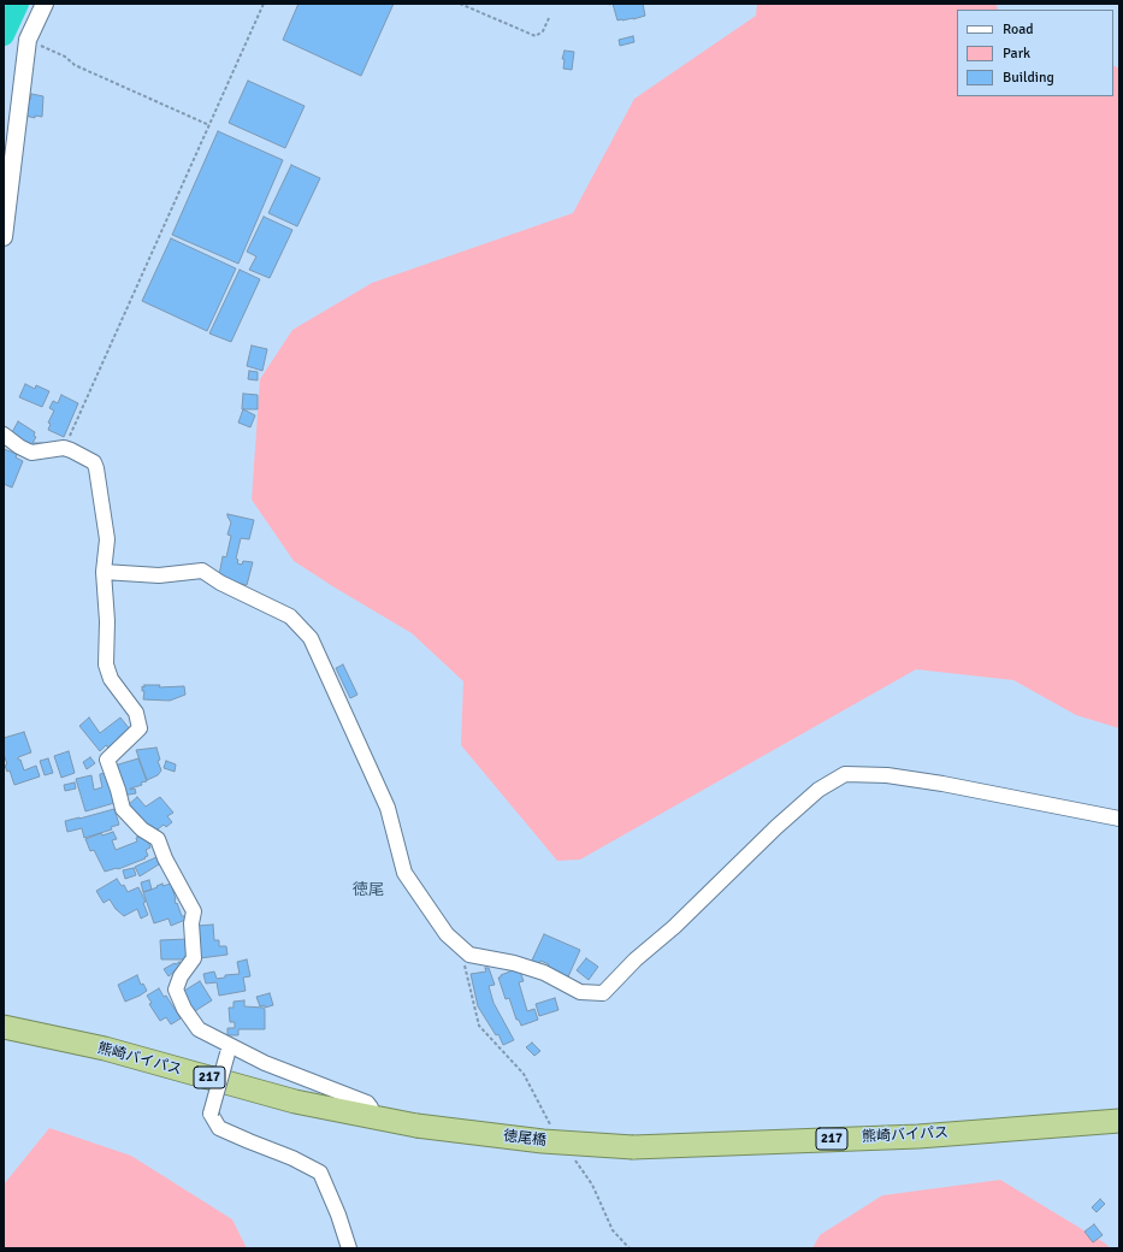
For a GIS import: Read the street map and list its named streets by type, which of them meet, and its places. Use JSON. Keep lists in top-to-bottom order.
{
  "streets": {
    "highway": ["熊崎バイパス", "217", "徳尾橋"]
  },
  "crossings": [
    ["熊崎バイパス", "徳尾橋"]
  ],
  "districts": ["徳尾"],
  "legend": ["Road", "Park", "Building"]
}
